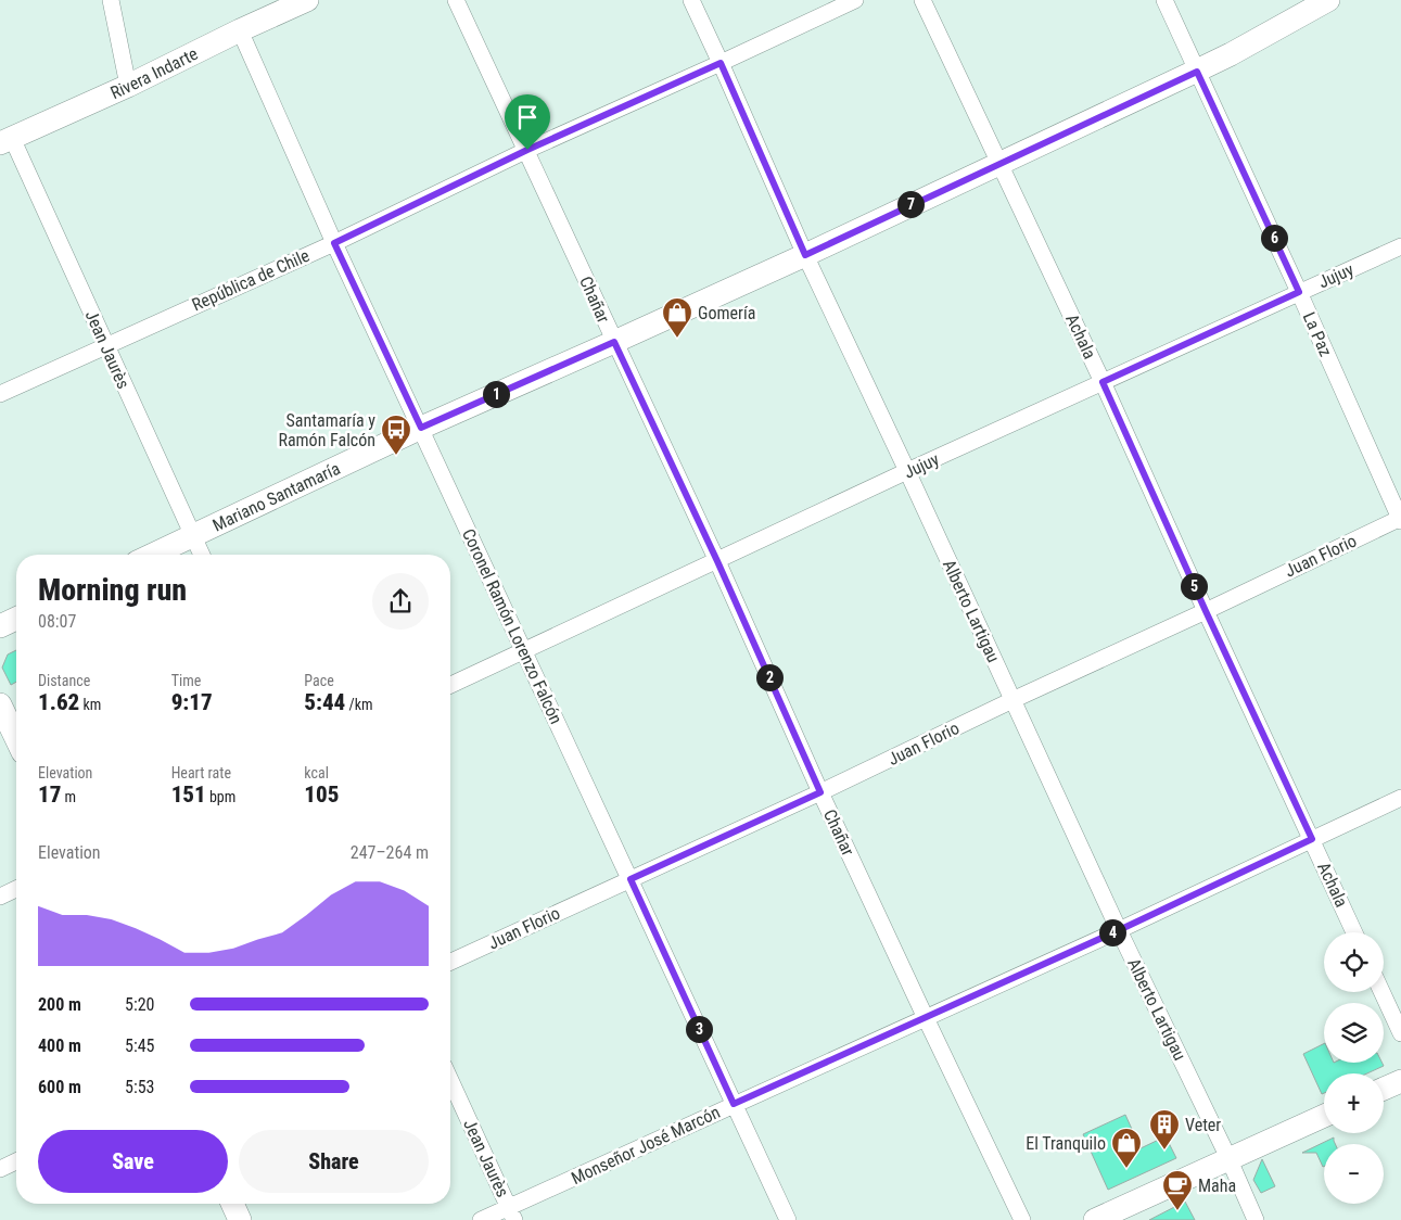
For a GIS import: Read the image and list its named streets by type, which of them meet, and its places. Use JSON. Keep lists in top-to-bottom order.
{
  "streets": {
    "street": [
      "Rivera Indarte",
      "Jujuy",
      "República de Chile",
      "Chañar",
      "La Paz",
      "Achala",
      "Jean Jaurès",
      "Mariano Santamaría",
      "Juan Florio",
      "Alberto Lartigau",
      "Coronel Ramón Lorenzo Falcón",
      "Monseñor José Marcón"
    ]
  },
  "crossings": [
    ["Rivera Indarte", "Jean Jaurès"],
    ["Rivera Indarte", "Coronel Ramón Lorenzo Falcón"],
    ["Jujuy", "Chañar"],
    ["Jujuy", "La Paz"],
    ["Jujuy", "Achala"],
    ["Jujuy", "Alberto Lartigau"],
    ["Jujuy", "Coronel Ramón Lorenzo Falcón"],
    ["República de Chile", "Chañar"],
    ["República de Chile", "Jean Jaurès"],
    ["República de Chile", "Alberto Lartigau"],
    ["República de Chile", "Coronel Ramón Lorenzo Falcón"],
    ["Chañar", "Mariano Santamaría"],
    ["Chañar", "Juan Florio"],
    ["Chañar", "Monseñor José Marcón"],
    ["La Paz", "Mariano Santamaría"],
    ["La Paz", "Juan Florio"],
    ["Achala", "Mariano Santamaría"],
    ["Achala", "Juan Florio"],
    ["Achala", "Monseñor José Marcón"],
    ["Jean Jaurès", "Mariano Santamaría"],
    ["Jean Jaurès", "Monseñor José Marcón"],
    ["Mariano Santamaría", "Alberto Lartigau"],
    ["Mariano Santamaría", "Coronel Ramón Lorenzo Falcón"],
    ["Juan Florio", "Alberto Lartigau"],
    ["Juan Florio", "Coronel Ramón Lorenzo Falcón"],
    ["Alberto Lartigau", "Monseñor José Marcón"],
    ["Coronel Ramón Lorenzo Falcón", "Monseñor José Marcón"]
  ],
  "places": {
    "shop": ["Gomería", "El Tranquilo"],
    "bus stop": ["Santamaría y Ramón Falcón"],
    "building": ["Veter"],
    "cafe": ["Maha"]
  },
  "page": {
    "pins": [
      "7",
      "6",
      "1",
      "5",
      "2",
      "4",
      "3"
    ],
    "heading": ["Morning run", "08:07"],
    "stats": [
      ["Distance", "1.62 km"],
      ["Time", "9:17"],
      ["Pace", "5:44 /km"],
      ["Elevation", "17 m"],
      ["Heart rate", "151 bpm"],
      ["kcal", "105"]
    ],
    "chart": ["Elevation", "247–264 m"],
    "map_buttons": ["+", "−"],
    "list": [
      {
        "name": "200 m",
        "note": "5:20"
      },
      {
        "name": "400 m",
        "note": "5:45"
      },
      {
        "name": "600 m",
        "note": "5:53"
      }
    ],
    "buttons": ["Save", "Share"]
  }
}
